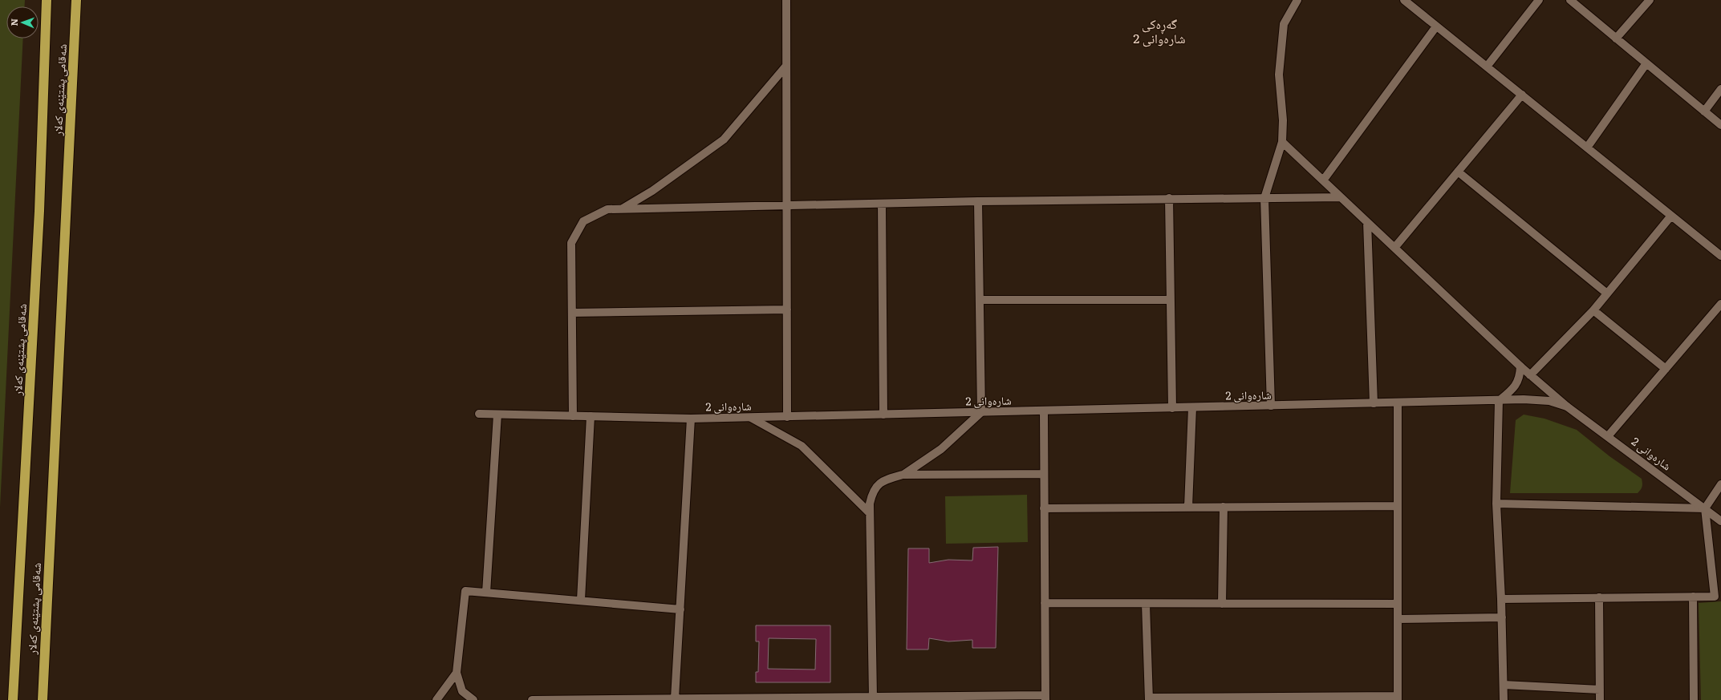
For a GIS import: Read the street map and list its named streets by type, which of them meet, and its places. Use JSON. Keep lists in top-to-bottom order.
{
  "streets": {
    "highway": ["شەقامی پشتێنەی کەلار"],
    "street": ["شارەوانی 2"]
  },
  "districts": ["گەڕەکی شارەوانی 2"],
  "north": "left"
}
